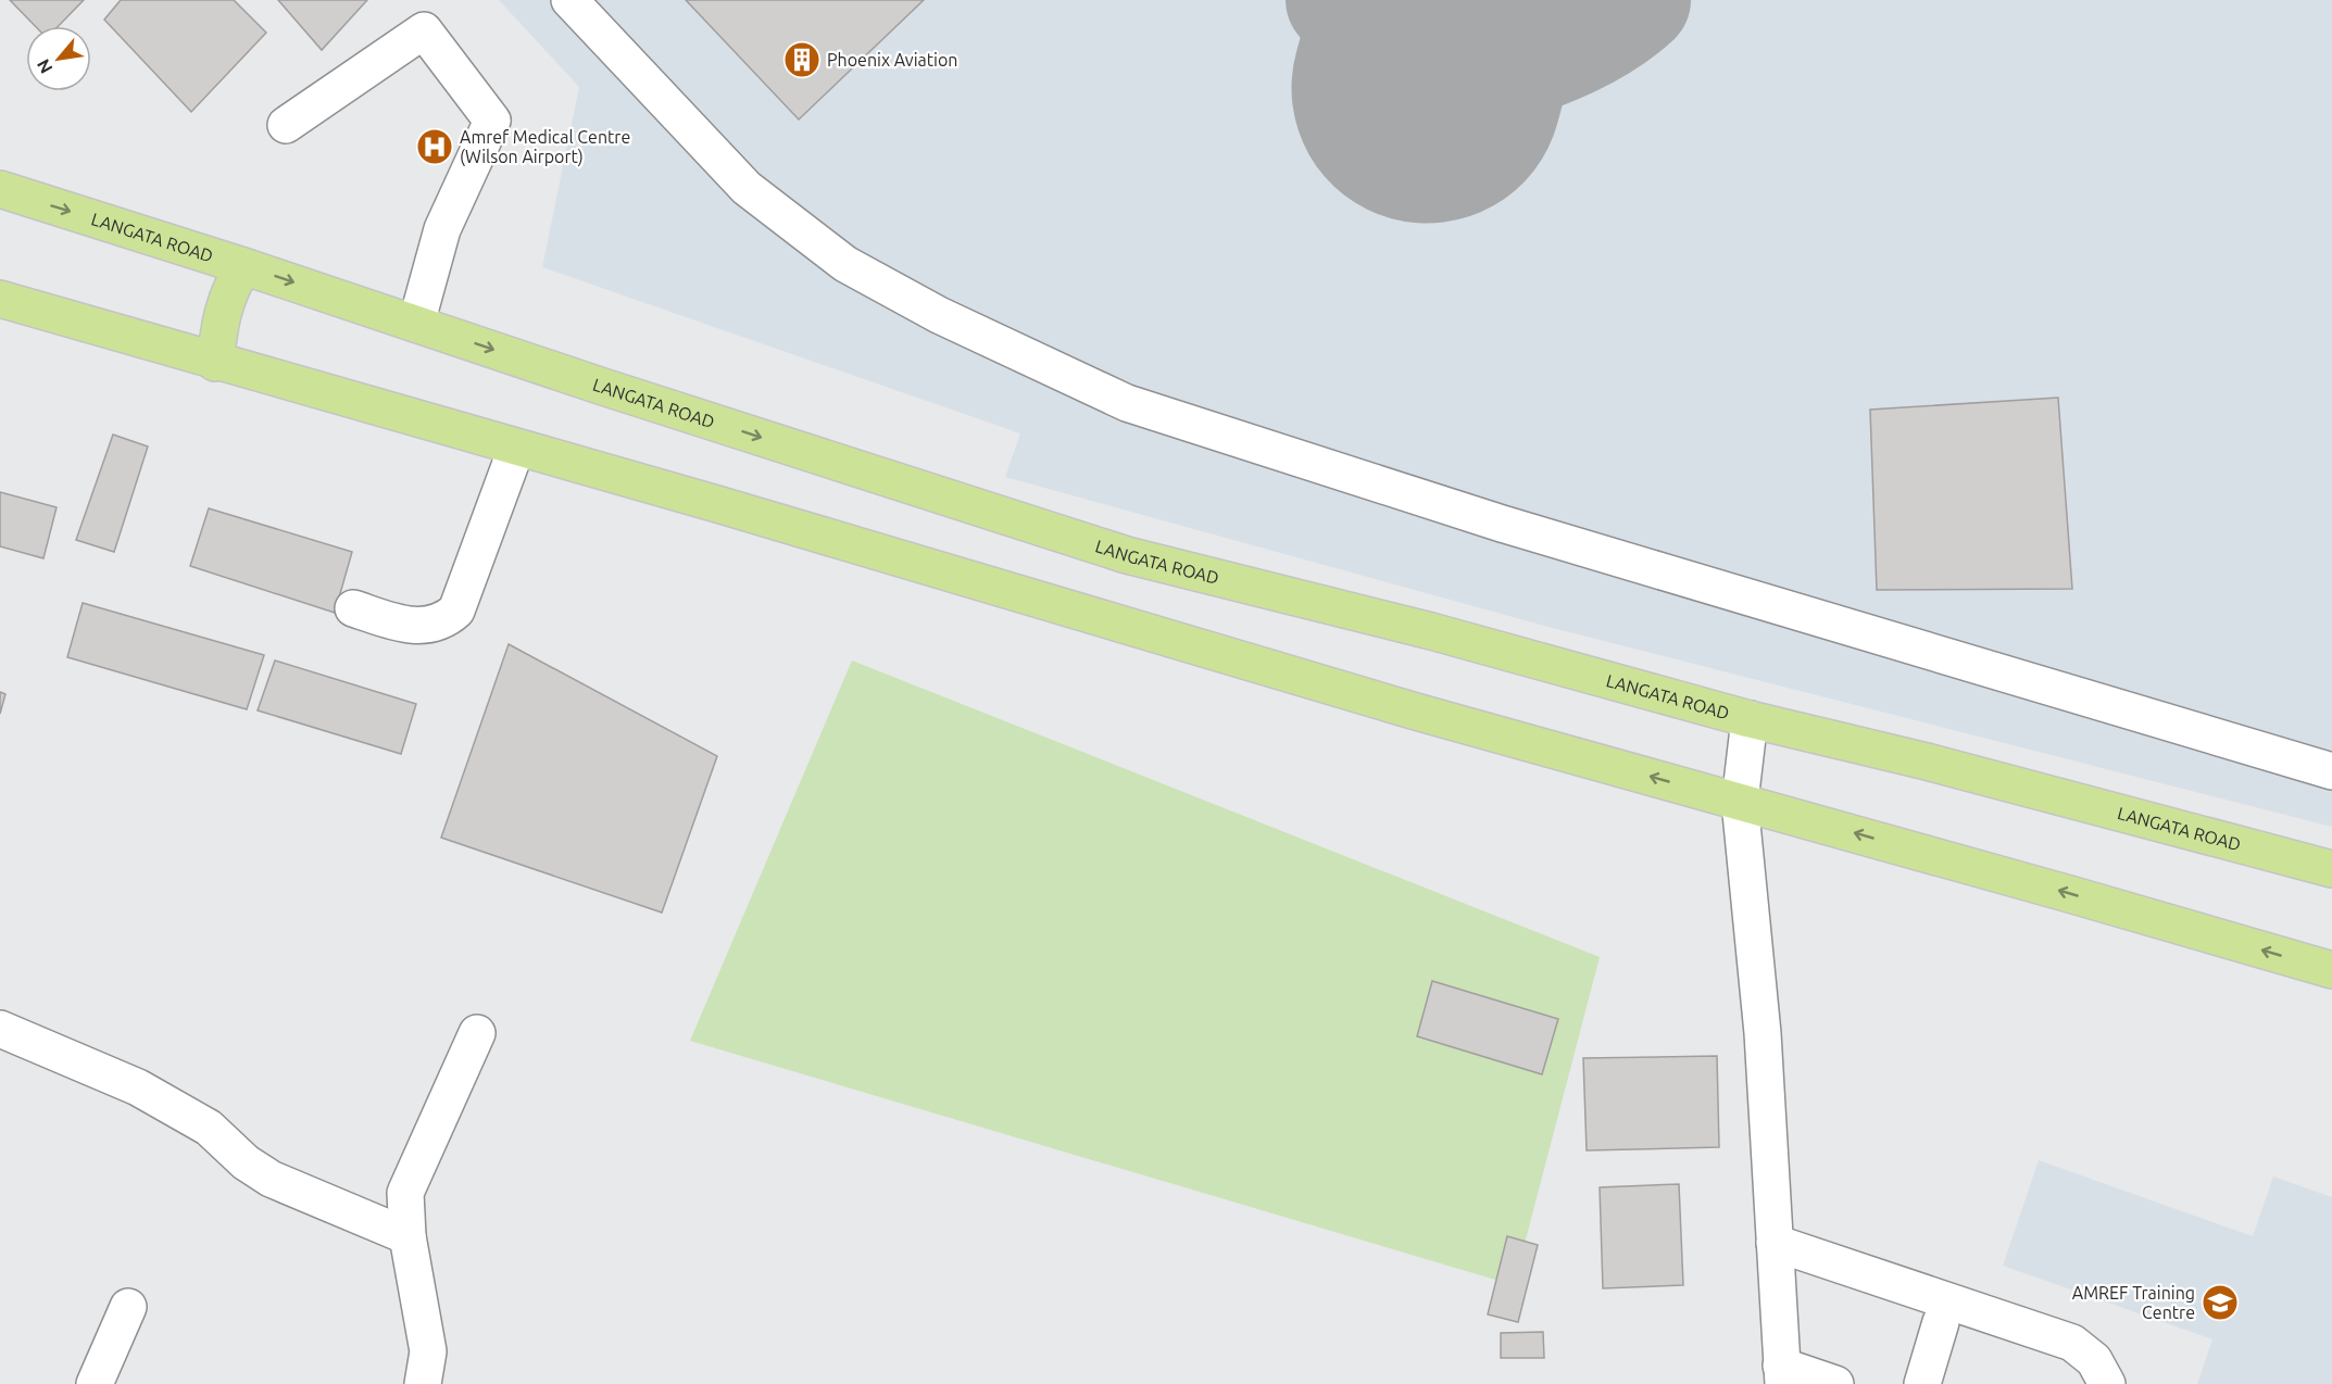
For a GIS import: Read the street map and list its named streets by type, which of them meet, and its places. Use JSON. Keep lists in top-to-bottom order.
{
  "streets": {
    "main road": ["LANGATA ROAD"]
  },
  "places": {
    "building": ["Phoenix Aviation"],
    "hospital": ["Amref Medical Centre (Wilson Airport)"],
    "school or university": ["AMREF Training Centre"]
  },
  "north": "bottom left"
}
